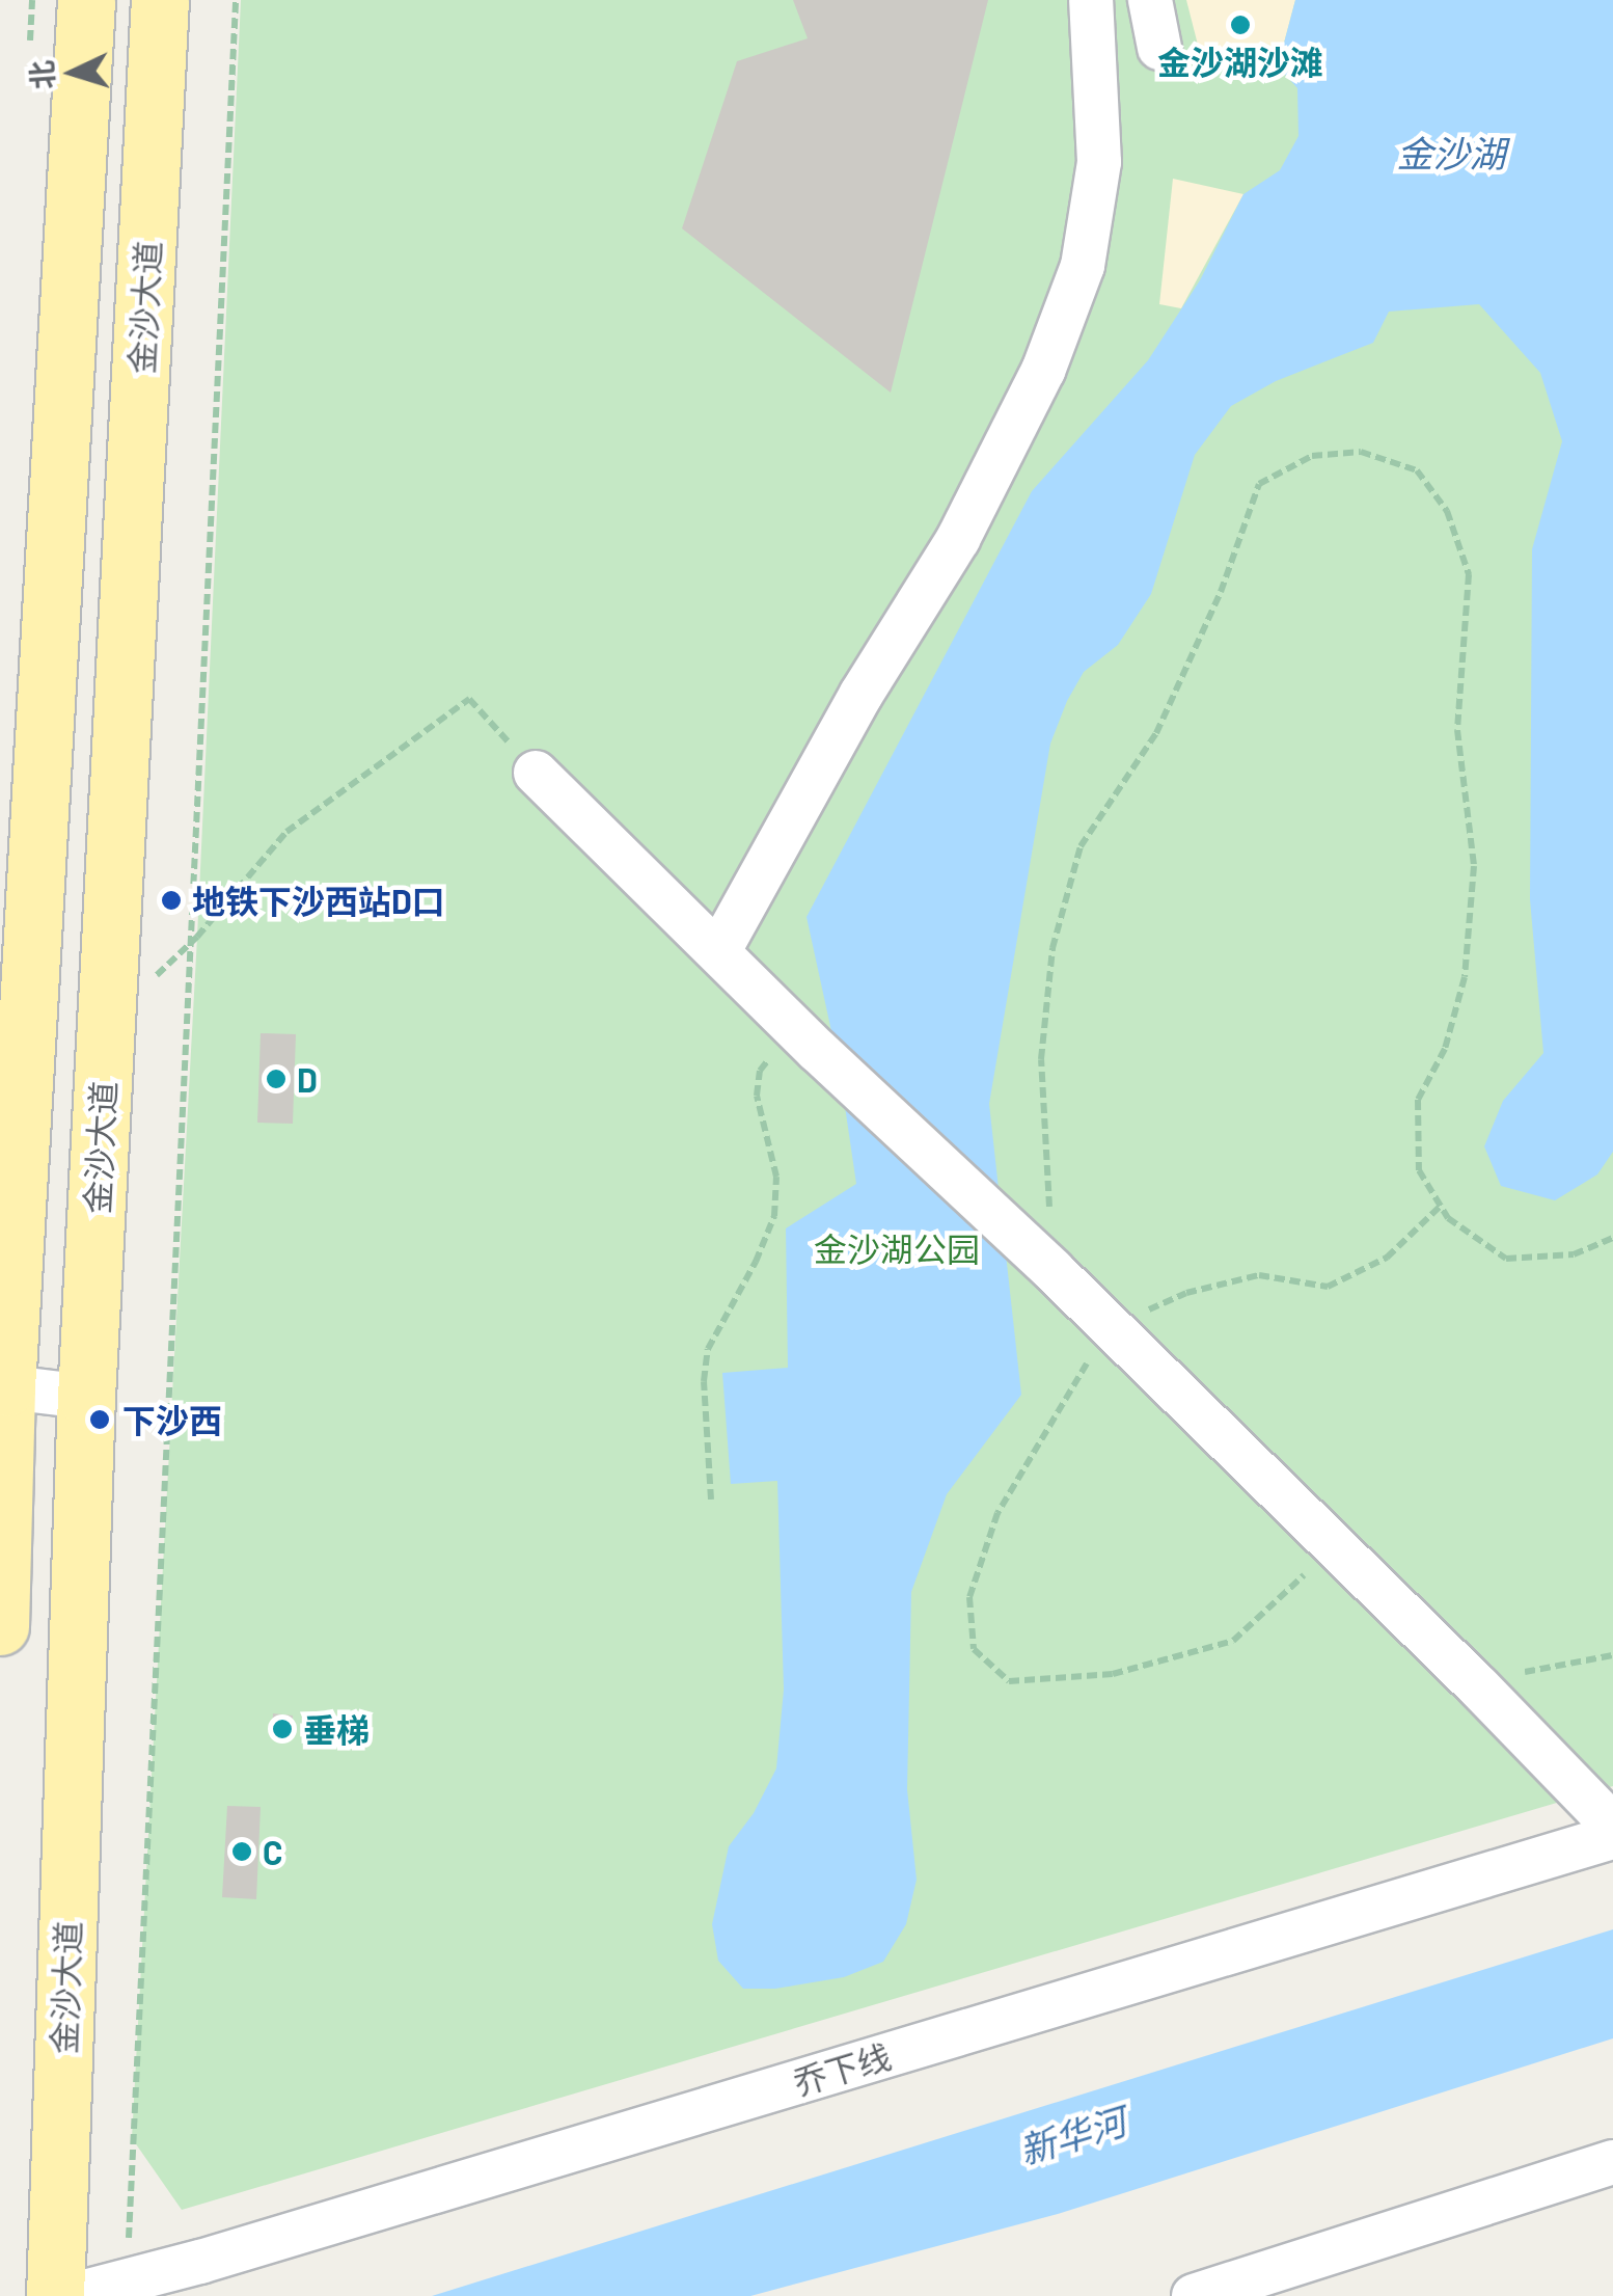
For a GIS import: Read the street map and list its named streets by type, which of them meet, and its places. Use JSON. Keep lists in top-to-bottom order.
{
  "streets": {
    "main road": ["金沙大道"],
    "street": ["乔下线"]
  },
  "water": ["金沙湖", "新华河"],
  "parks": ["金沙湖公园"],
  "places": [
    "金沙湖沙滩",
    "地铁下沙西站D口",
    "D",
    "下沙西",
    "垂梯",
    "C"
  ],
  "north": "left"
}
